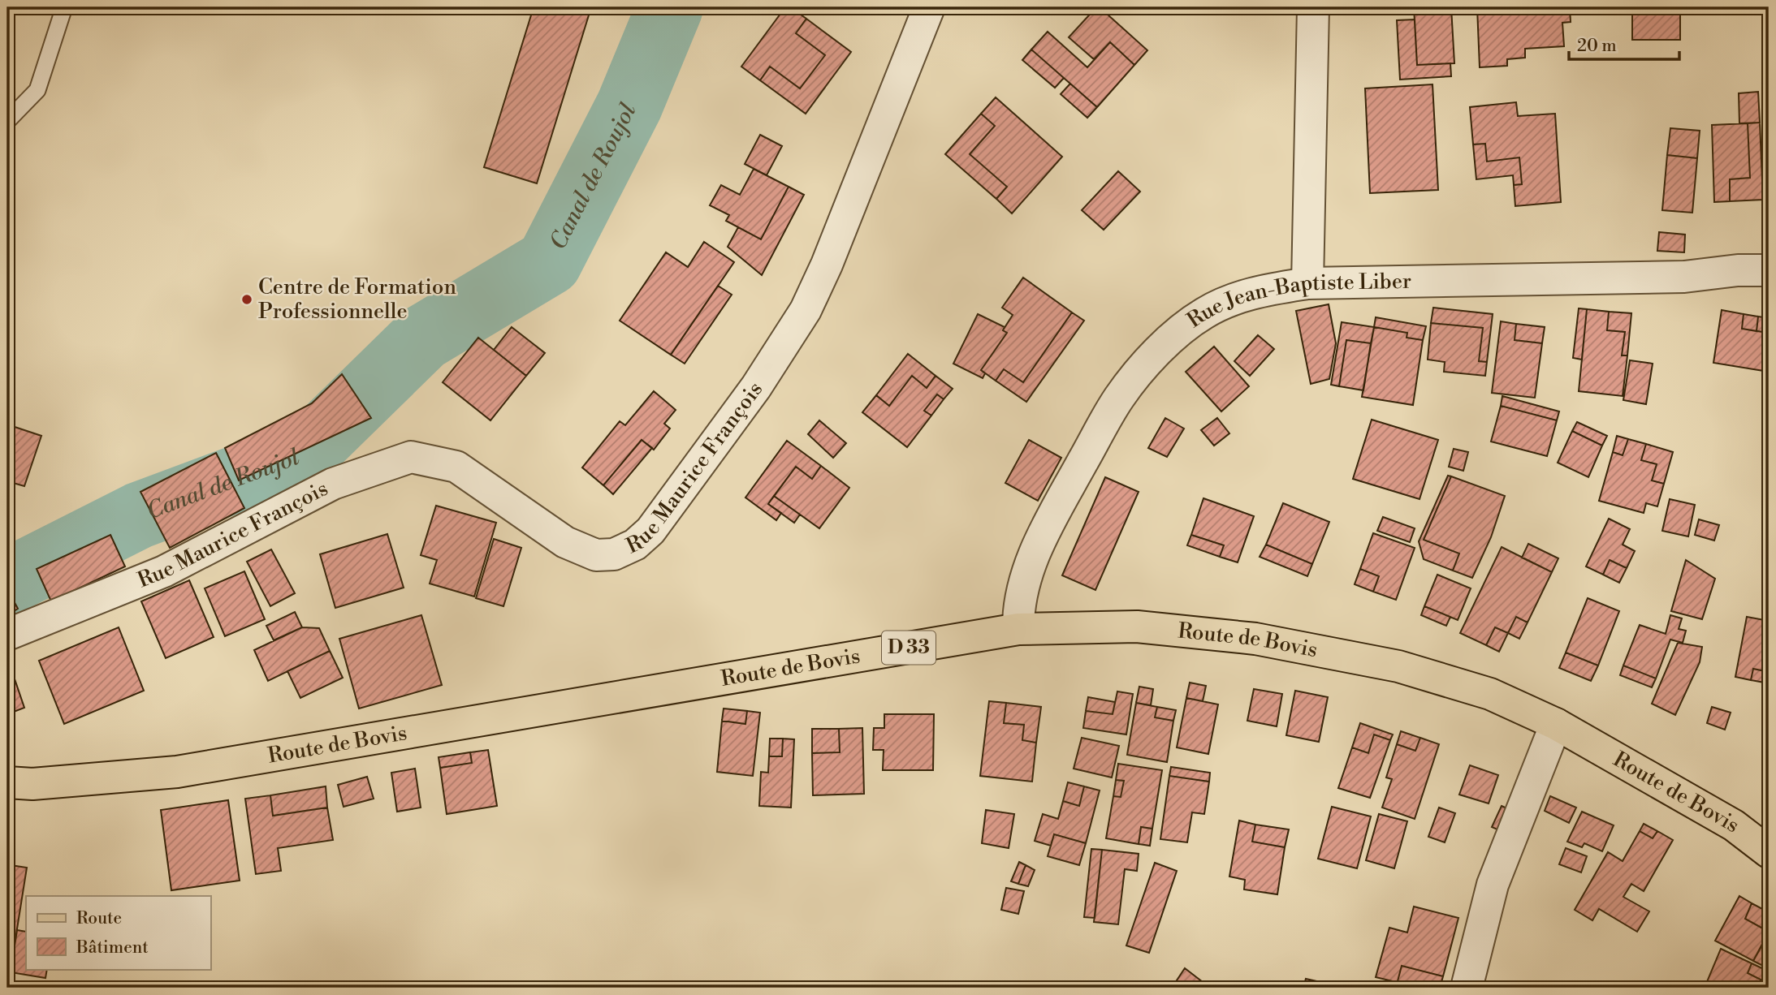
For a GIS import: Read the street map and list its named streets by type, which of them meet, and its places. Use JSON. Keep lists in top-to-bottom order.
{
  "streets": {
    "main road": ["Route de Bovis", "D 33"],
    "street": ["Rue Jean-Baptiste Liber", "Rue Maurice François"]
  },
  "crossings": [
    ["Rue Jean-Baptiste Liber", "Route de Bovis"]
  ],
  "water": ["Canal de Roujol"],
  "places": ["Centre de Formation Professionnelle"],
  "legend": ["Route", "Bâtiment"],
  "scale_bar": "20 m"
}
